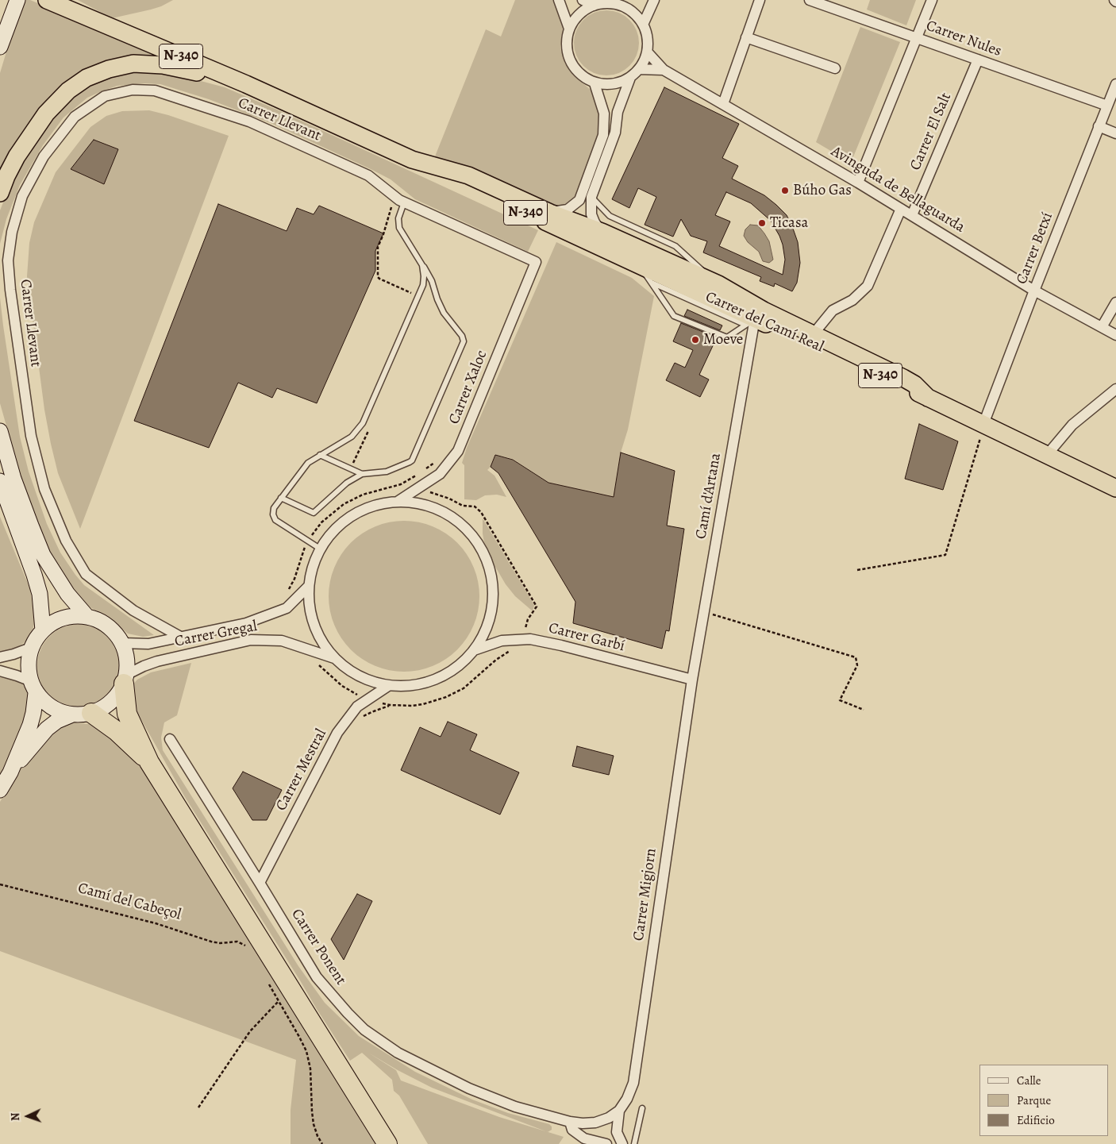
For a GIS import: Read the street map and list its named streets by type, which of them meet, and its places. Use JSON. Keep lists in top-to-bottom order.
{
  "streets": {
    "highway": ["N-340", "Carrer del Camí Real"],
    "street": [
      "Carrer Nules",
      "Carrer Llevant",
      "Carrer El Salt",
      "Avinguda de Bellaguarda",
      "Carrer Betxí",
      "Carrer Xaloc",
      "Camí d'Artana",
      "Carrer Gregal",
      "Carrer Garbí",
      "Carrer Mestral",
      "Carrer Migjorn",
      "Carrer Ponent"
    ],
    "path": ["Camí del Cabeçol"]
  },
  "crossings": [
    ["Carrer Nules", "Carrer El Salt"],
    ["Carrer Nules", "Carrer Betxí"],
    ["N-340", "Carrer del Camí Real"],
    ["Carrer Llevant", "Carrer Xaloc"],
    ["Carrer Llevant", "Carrer Gregal"],
    ["Carrer El Salt", "Avinguda de Bellaguarda"],
    ["Avinguda de Bellaguarda", "Carrer Betxí"],
    ["Carrer Betxí", "Carrer del Camí Real"],
    ["Carrer del Camí Real", "Camí d'Artana"],
    ["Camí d'Artana", "Carrer Garbí"],
    ["Camí d'Artana", "Carrer Migjorn"],
    ["Carrer Garbí", "Carrer Migjorn"],
    ["Carrer Mestral", "Carrer Ponent"],
    ["Carrer Migjorn", "Carrer Ponent"]
  ],
  "places": ["Búho Gas", "Ticasa", "Moeve"],
  "legend": ["Calle", "Parque", "Edificio"],
  "north": "left"
}
